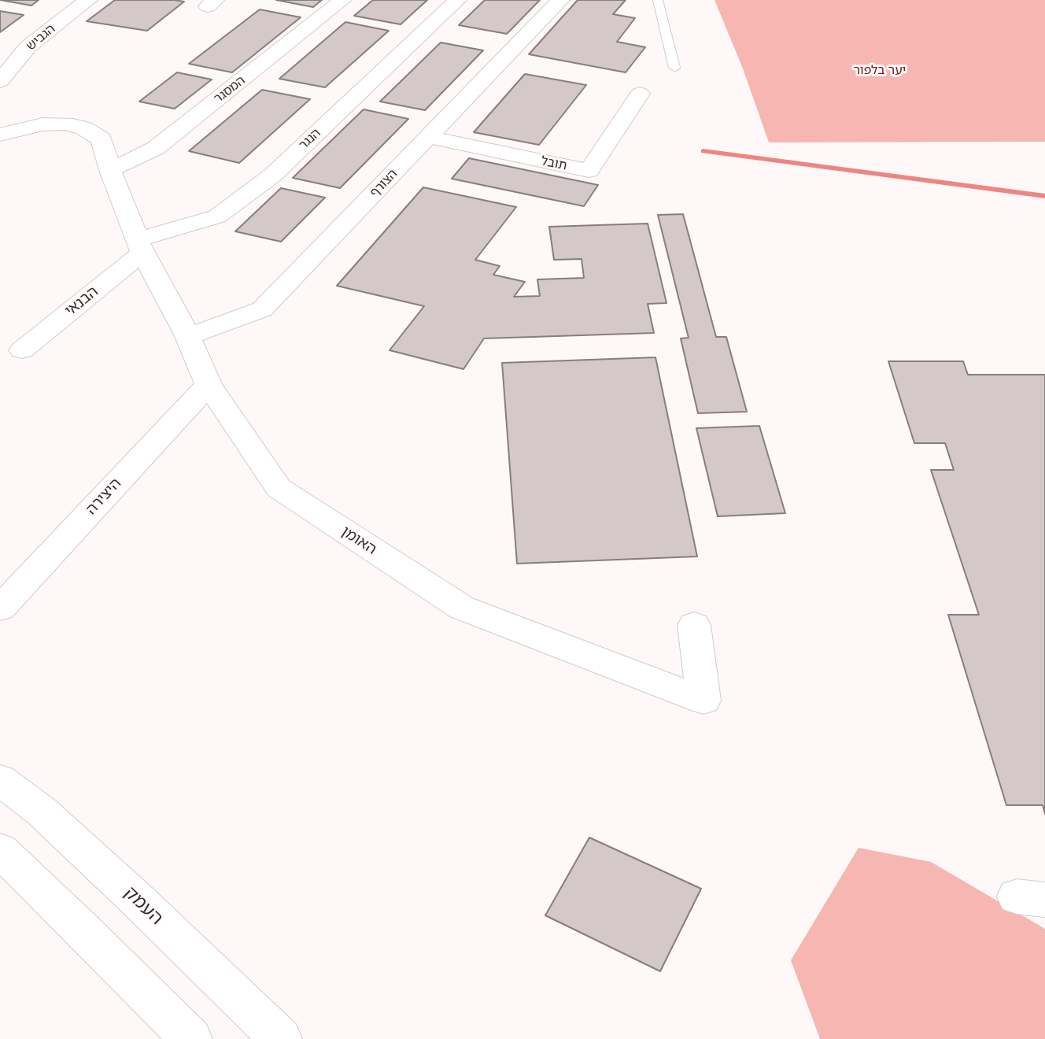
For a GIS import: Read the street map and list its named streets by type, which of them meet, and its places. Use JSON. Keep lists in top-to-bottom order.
{
  "streets": {
    "street": [
      "הגביש",
      "המסגר",
      "הנגר",
      "תובל",
      "הצורף",
      "הבנאי",
      "היצירה",
      "האומן",
      "העמק"
    ]
  },
  "crossings": [
    ["המסגר", "האומן"],
    ["הנגר", "הבנאי"],
    ["הנגר", "האומן"],
    ["תובל", "הצורף"],
    ["הצורף", "האומן"],
    ["הבנאי", "האומן"],
    ["היצירה", "האומן"]
  ],
  "parks": ["יער בלפור"]
}
